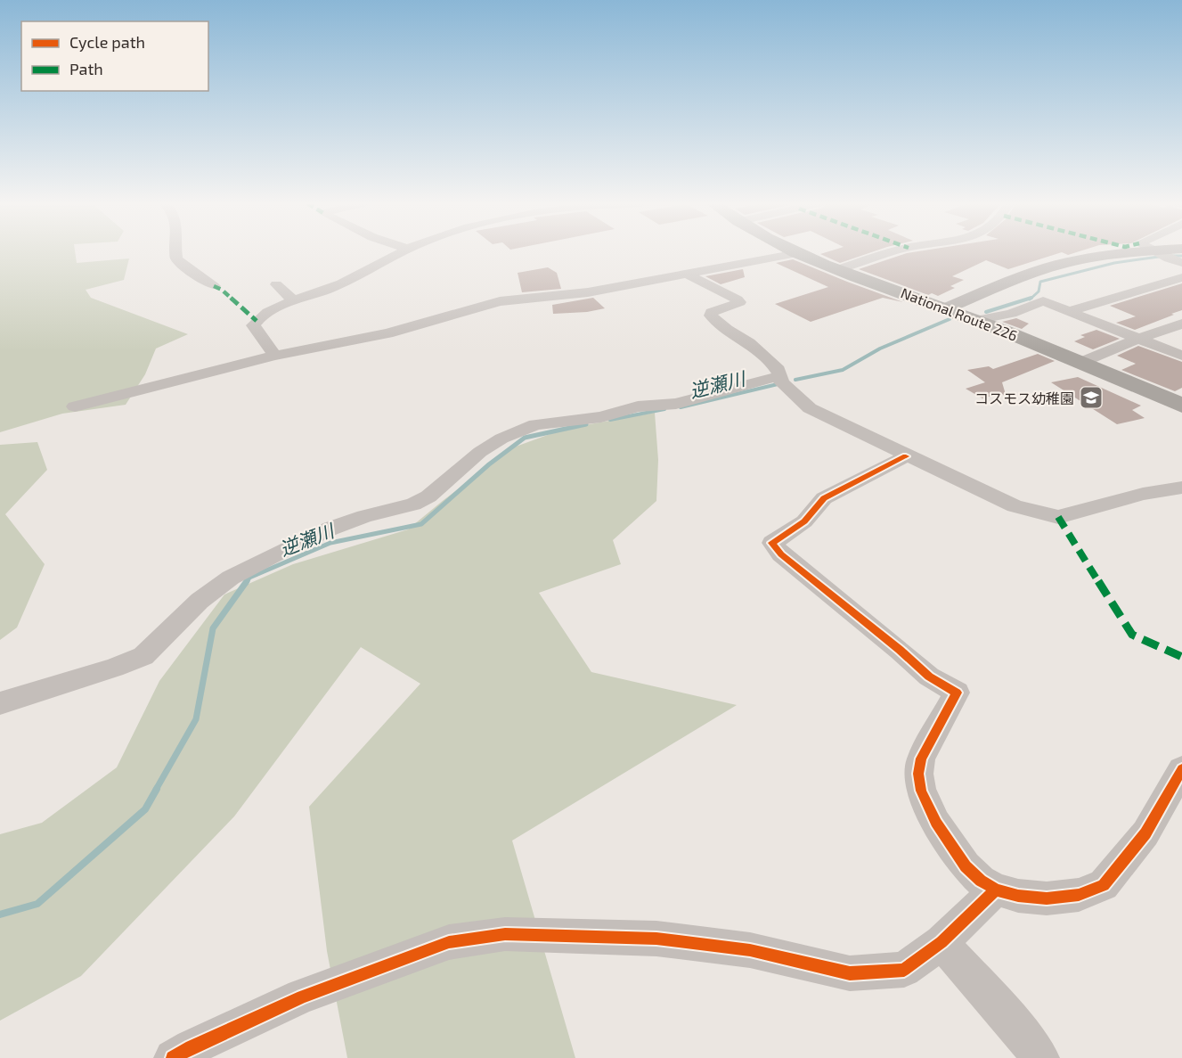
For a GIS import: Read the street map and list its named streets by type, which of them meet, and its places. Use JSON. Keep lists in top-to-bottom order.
{
  "streets": {
    "highway": ["National Route 226"]
  },
  "water": ["逆瀬川"],
  "places": {
    "school or university": ["コスモス幼稚園"]
  },
  "legend": ["Cycle path", "Path"]
}
